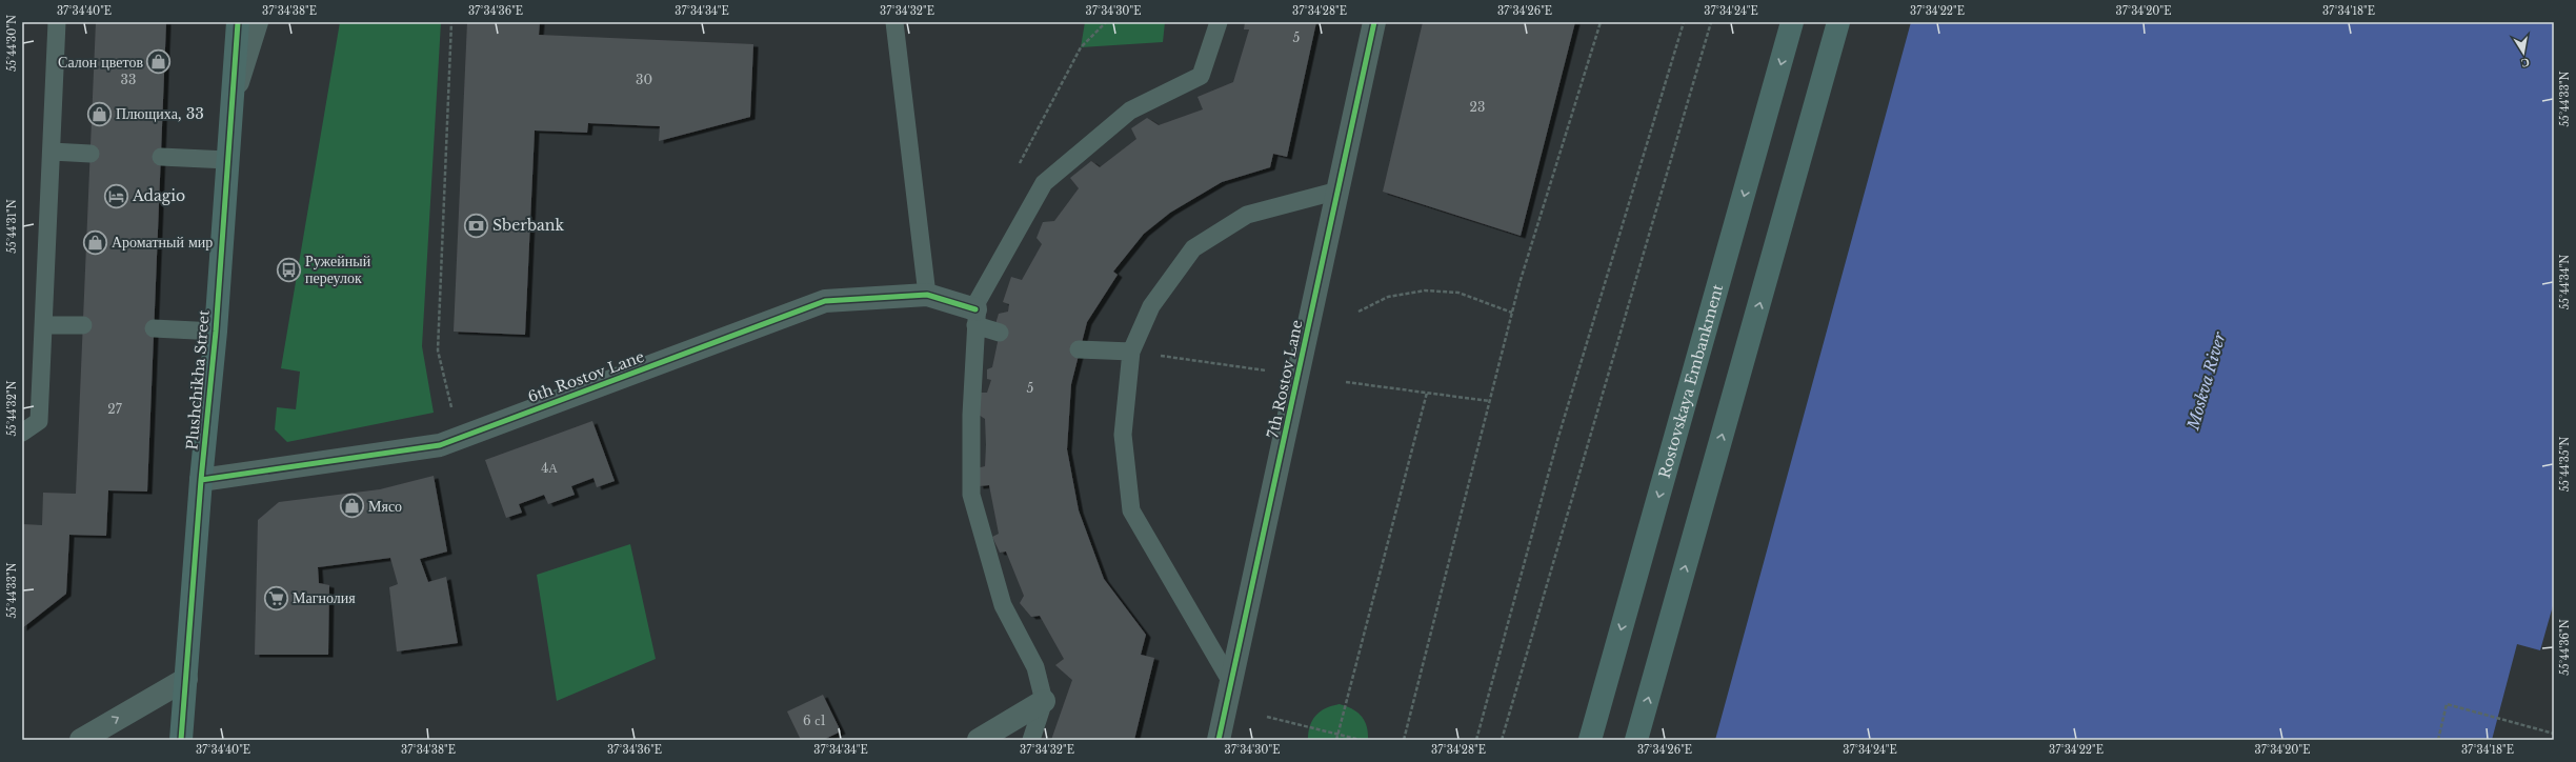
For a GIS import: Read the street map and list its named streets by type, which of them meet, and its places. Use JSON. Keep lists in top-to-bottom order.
{
  "streets": {
    "main road": ["Plushchikha Street", "Rostovskaya Embankment"],
    "street": ["6th Rostov Lane", "7th Rostov Lane"]
  },
  "crossings": [
    ["6th Rostov Lane", "Plushchikha Street"]
  ],
  "water": ["Moskva River"],
  "places": {
    "shop": [
      "Салон цветов",
      "Плющиха, 33",
      "Ароматный мир",
      "Мясо"
    ],
    "hotel": ["Adagio"],
    "bank": ["Sberbank"],
    "bus stop": ["Ружейный переулок"],
    "supermarket": ["Магнолия"]
  },
  "house_numbers": [
    "5",
    "33",
    "30",
    "23",
    "5",
    "27",
    "4А",
    "6 с1"
  ],
  "north": "bottom",
  "coordinates": [
    "37°34'40\"E",
    "37°34'38\"E",
    "37°34'36\"E",
    "37°34'34\"E",
    "37°34'32\"E",
    "37°34'30\"E",
    "37°34'28\"E",
    "37°34'26\"E",
    "37°34'24\"E",
    "37°34'22\"E",
    "37°34'20\"E",
    "37°34'18\"E",
    "55°44'30\"N",
    "55°44'33\"N",
    "55°44'31\"N",
    "55°44'34\"N",
    "55°44'32\"N",
    "55°44'35\"N",
    "55°44'36\"N"
  ]
}
